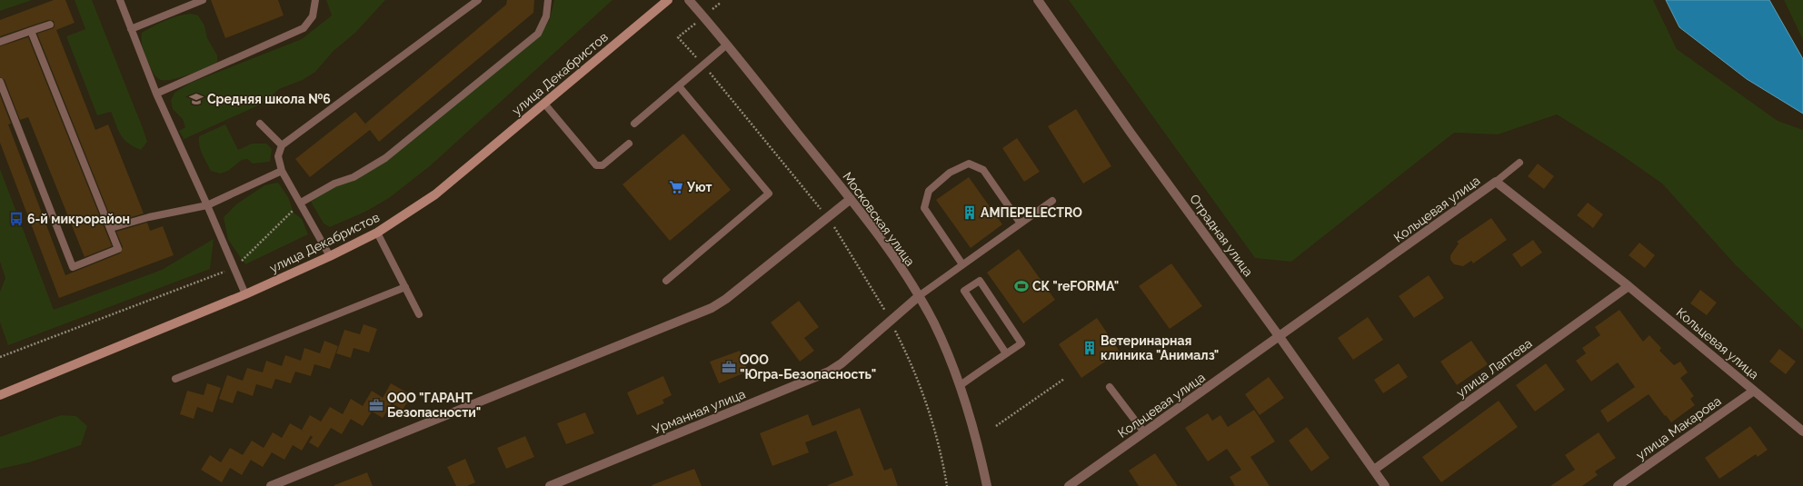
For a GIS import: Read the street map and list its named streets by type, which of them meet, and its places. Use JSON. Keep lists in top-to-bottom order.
{
  "streets": {
    "main road": ["улица Декабристов"],
    "street": [
      "Кольцевая улица",
      "Московская улица",
      "Отрадная улица",
      "улица Лаптева",
      "Урманная улица",
      "улица Макарова"
    ]
  },
  "crossings": [
    ["Кольцевая улица", "Отрадная улица"],
    ["Кольцевая улица", "улица Лаптева"],
    ["Кольцевая улица", "улица Макарова"],
    ["Московская улица", "Урманная улица"],
    ["Отрадная улица", "улица Лаптева"]
  ],
  "places": {
    "school or university": ["Средняя школа №6"],
    "supermarket": ["Уют"],
    "building": ["АМПЕРELECTRO", "Ветеринарная клиника \"Анималз\""],
    "bus stop": ["6-й микрорайон"],
    "sports": ["СК \"reFORMA\""],
    "office": ["ООО \"Югра-Безопасность\"", "ООО \"ГАРАНТ Безопасности\""]
  }
}
